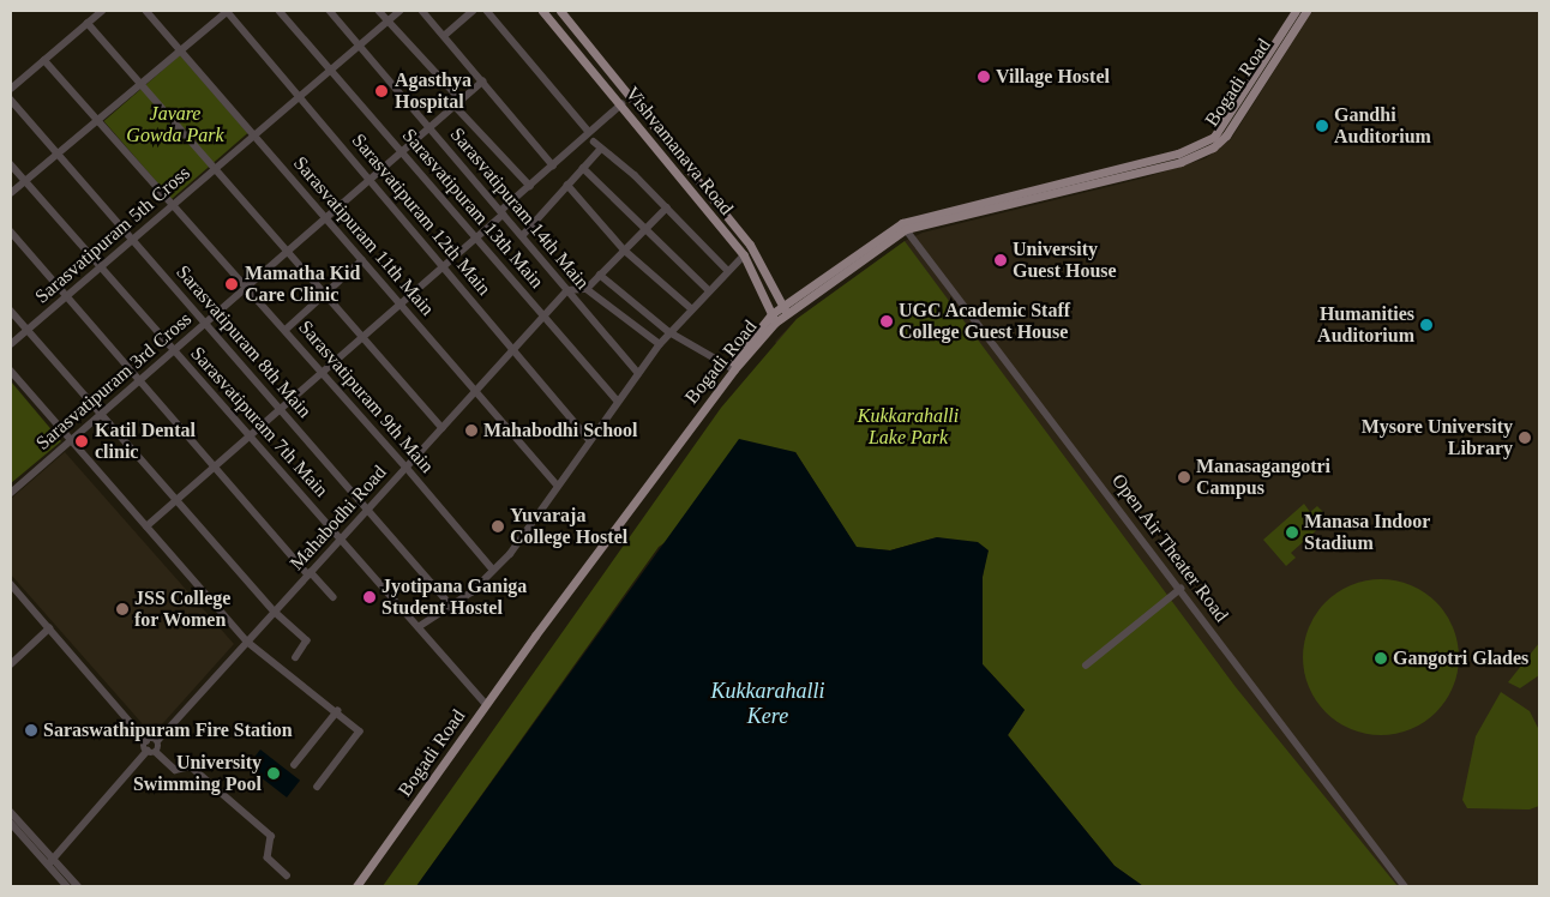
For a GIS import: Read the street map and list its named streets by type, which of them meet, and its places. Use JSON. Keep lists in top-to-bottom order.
{
  "streets": {
    "main road": ["Bogadi Road", "Vishvamanava Road"],
    "street": [
      "Sarasvatipuram 13th Main",
      "Sarasvatipuram 14th Main",
      "Sarasvatipuram 12th Main",
      "Sarasvatipuram 5th Cross",
      "Sarasvatipuram 11th Main",
      "Sarasvatipuram 8th Main",
      "Sarasvatipuram 3rd Cross",
      "Sarasvatipuram 9th Main",
      "Sarasvatipuram 7th Main",
      "Mahabodhi Road",
      "Open Air Theater Road"
    ]
  },
  "crossings": [
    ["Bogadi Road", "Vishvamanava Road"],
    ["Bogadi Road", "Sarasvatipuram 7th Main"],
    ["Bogadi Road", "Open Air Theater Road"],
    ["Sarasvatipuram 13th Main", "Sarasvatipuram 5th Cross"],
    ["Sarasvatipuram 13th Main", "Sarasvatipuram 3rd Cross"],
    ["Sarasvatipuram 13th Main", "Mahabodhi Road"],
    ["Sarasvatipuram 14th Main", "Sarasvatipuram 5th Cross"],
    ["Sarasvatipuram 14th Main", "Sarasvatipuram 3rd Cross"],
    ["Sarasvatipuram 14th Main", "Mahabodhi Road"],
    ["Sarasvatipuram 12th Main", "Sarasvatipuram 5th Cross"],
    ["Sarasvatipuram 12th Main", "Sarasvatipuram 3rd Cross"],
    ["Sarasvatipuram 12th Main", "Mahabodhi Road"],
    ["Sarasvatipuram 5th Cross", "Sarasvatipuram 11th Main"],
    ["Sarasvatipuram 5th Cross", "Sarasvatipuram 8th Main"],
    ["Sarasvatipuram 5th Cross", "Sarasvatipuram 9th Main"],
    ["Sarasvatipuram 5th Cross", "Sarasvatipuram 7th Main"],
    ["Sarasvatipuram 11th Main", "Sarasvatipuram 3rd Cross"],
    ["Sarasvatipuram 11th Main", "Mahabodhi Road"],
    ["Sarasvatipuram 8th Main", "Sarasvatipuram 3rd Cross"],
    ["Sarasvatipuram 8th Main", "Mahabodhi Road"],
    ["Sarasvatipuram 3rd Cross", "Sarasvatipuram 9th Main"],
    ["Sarasvatipuram 3rd Cross", "Sarasvatipuram 7th Main"],
    ["Sarasvatipuram 9th Main", "Mahabodhi Road"],
    ["Sarasvatipuram 7th Main", "Mahabodhi Road"]
  ],
  "water": ["Kukkarahalli Kere"],
  "parks": ["Javare Gowda Park", "Kukkarahalli Lake Park"],
  "places": [
    "Village Hostel",
    "Agasthya Hospital",
    "Gandhi Auditorium",
    "University Guest House",
    "Mamatha Kid Care Clinic",
    "UGC Academic Staff College Guest House",
    "Humanities Auditorium",
    "Mahabodhi School",
    "Mysore University Library",
    "Katil Dental clinic",
    "Manasagangotri Campus",
    "Yuvaraja College Hostel",
    "Manasa Indoor Stadium",
    "Jyotipana Ganiga Student Hostel",
    "JSS College for Women",
    "Gangotri Glades",
    "Saraswathipuram Fire Station",
    "University Swimming Pool"
  ]
}
